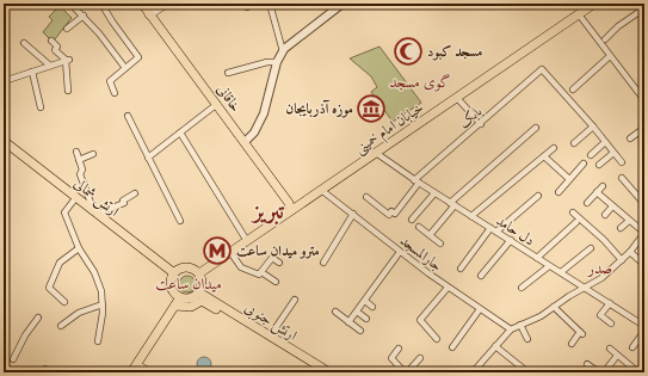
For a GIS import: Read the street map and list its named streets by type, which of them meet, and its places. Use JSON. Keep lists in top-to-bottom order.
{
  "streets": {
    "main road": [
      "خاقانی",
      "خیابان امام خمینی",
      "ارتش شمالی",
      "ارتش جنوبی"
    ],
    "street": ["بابک", "دل حامد", "جارالمسجد"]
  },
  "crossings": [
    ["خاقانی", "خیابان امام خمینی"],
    ["بابک", "دل حامد"],
    ["خیابان امام خمینی", "ارتش شمالی"],
    ["خیابان امام خمینی", "دل حامد"],
    ["خیابان امام خمینی", "جارالمسجد"],
    ["خیابان امام خمینی", "ارتش جنوبی"],
    ["ارتش شمالی", "ارتش جنوبی"]
  ],
  "districts": [
    "گوی مسجد",
    "تبریز",
    "صدر",
    "میدان ساعت"
  ],
  "places": {
    "mosque": ["مسجد کبود"],
    "museum": ["موزه آذربایجان"],
    "metro station": ["مترو میدان ساعت"]
  }
}
